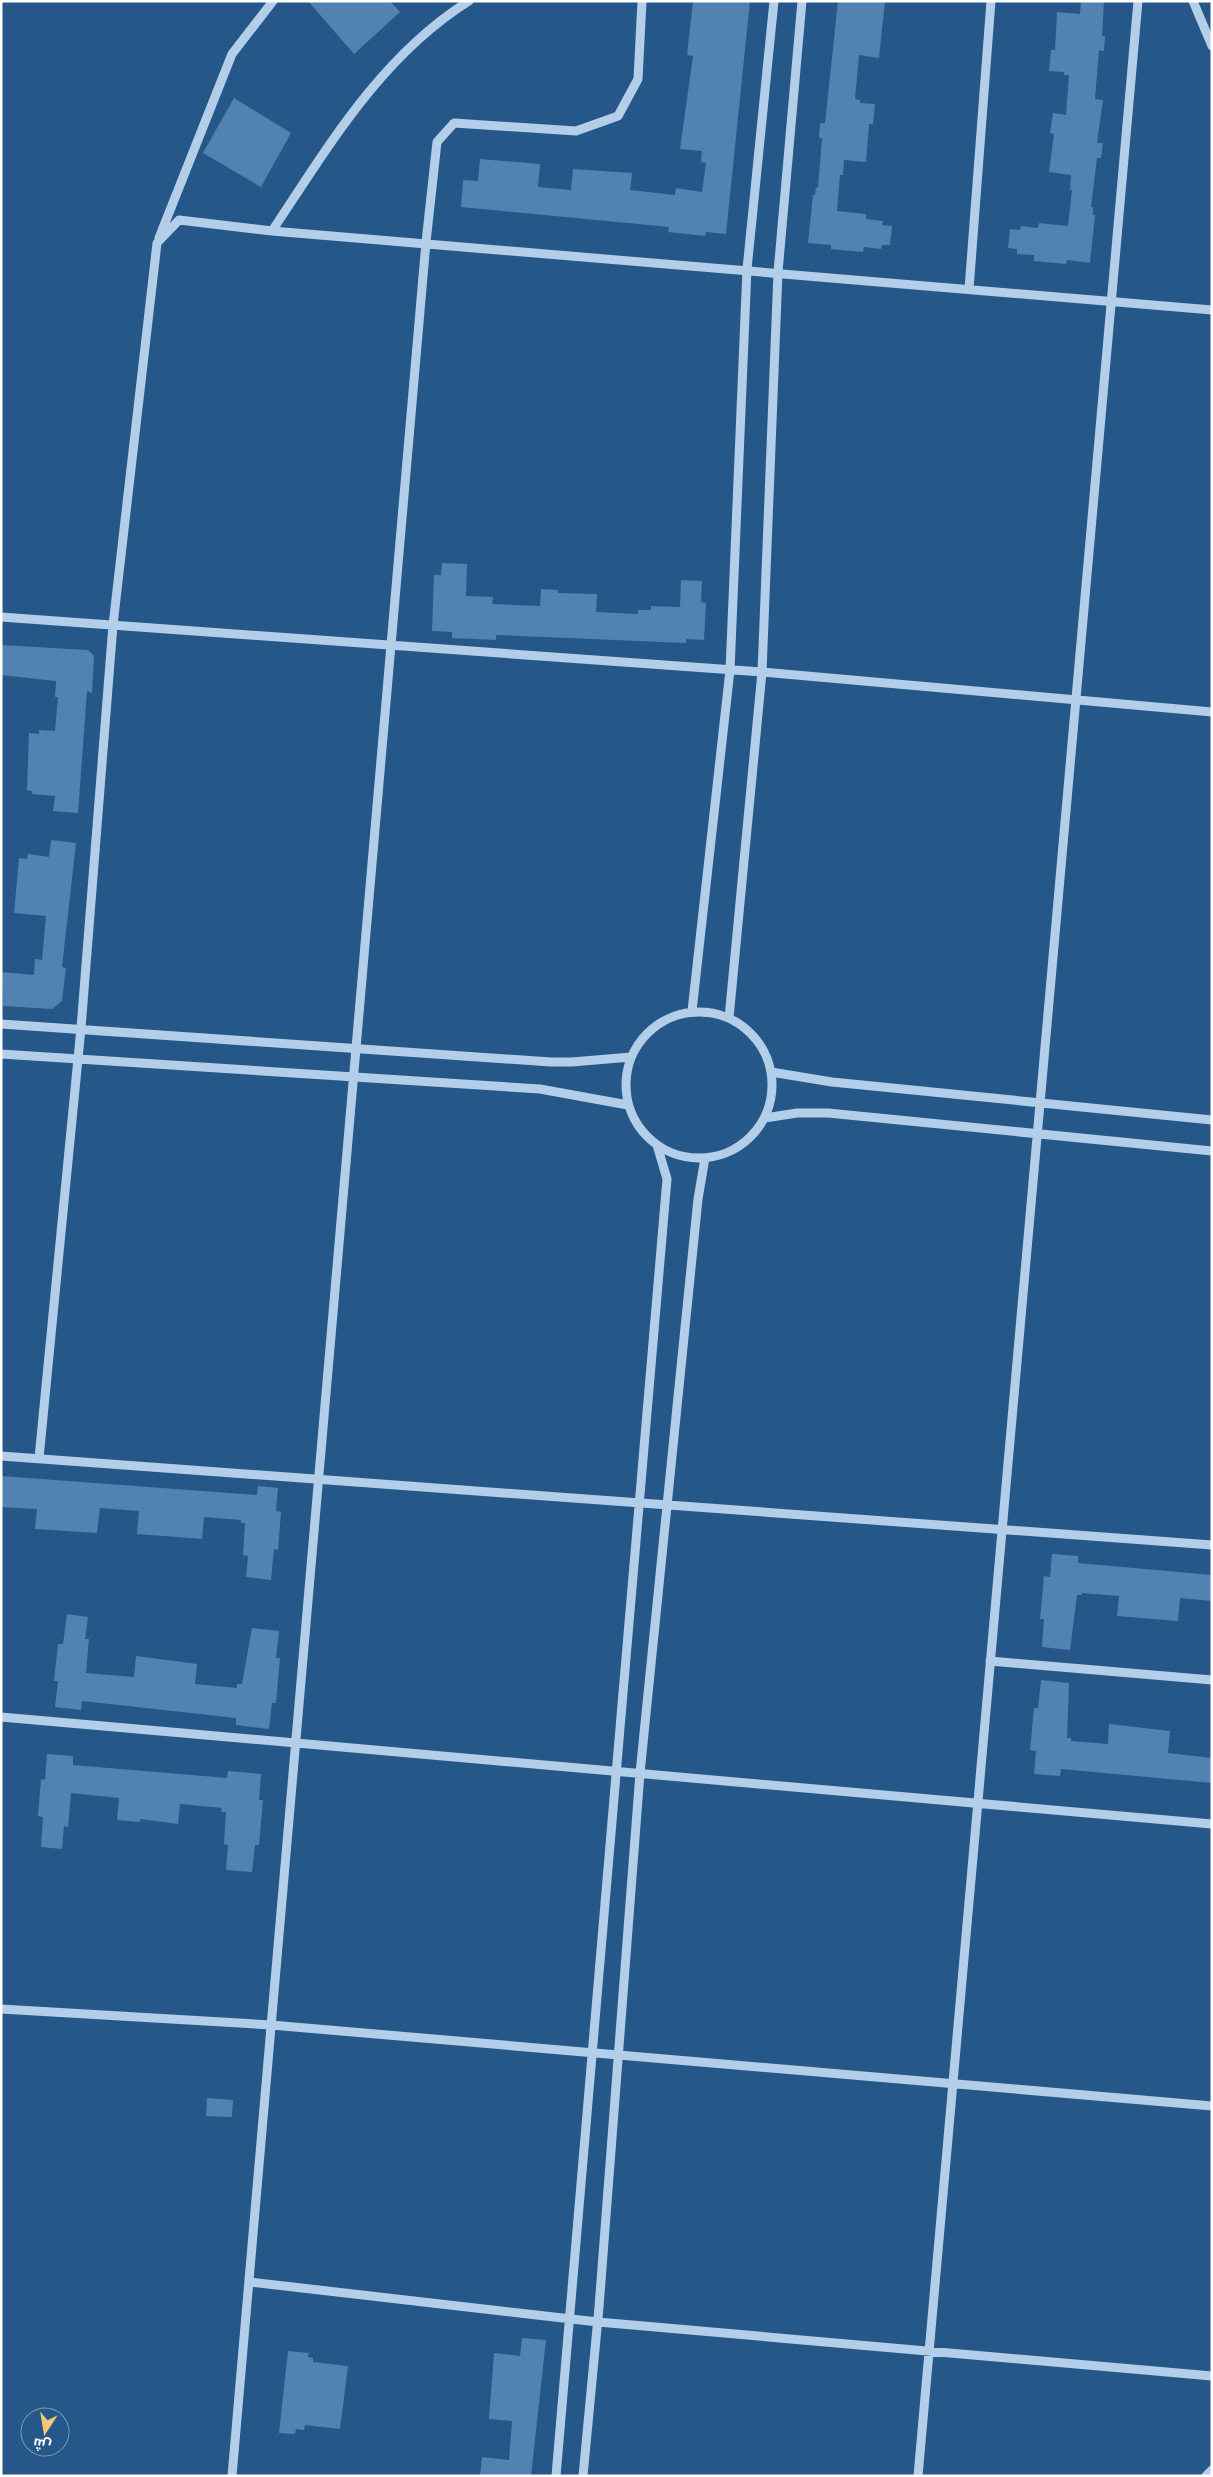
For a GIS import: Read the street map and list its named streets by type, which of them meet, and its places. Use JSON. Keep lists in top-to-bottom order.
{
  "north": "bottom"
}
